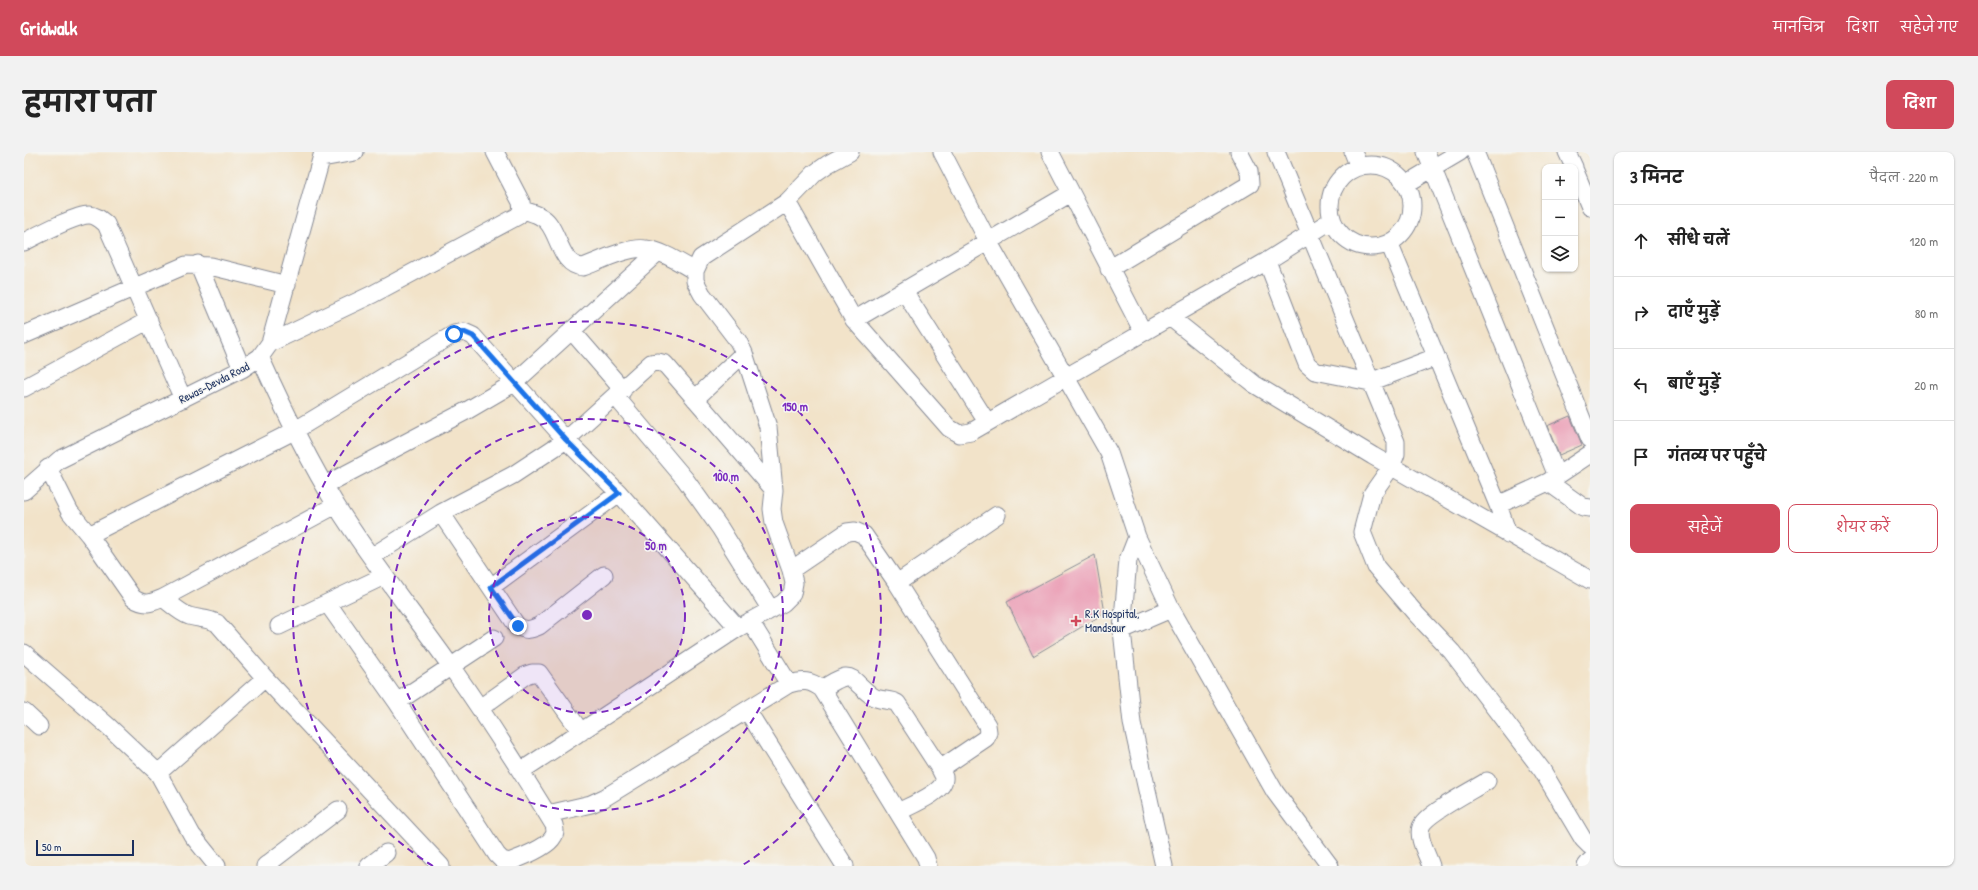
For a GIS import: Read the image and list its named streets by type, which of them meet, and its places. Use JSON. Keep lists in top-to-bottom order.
{
  "streets": {
    "street": ["Rewas-Devda Road"]
  },
  "places": {
    "health": ["R.K Hospital, Mandsaur"]
  },
  "scale_bar": "50 m",
  "page": {
    "header": "Gridwalk",
    "nav": ["मानचित्र", "दिशा", "सहेजे गए"],
    "title": "हमारा पता",
    "buttons": [
      "दिशा",
      ["सहेजें", "शेयर करें"]
    ],
    "heading": ["3 मिनट", "पैदल · 220 m"],
    "map_buttons": ["+", "−"],
    "list": [
      ["सीधे चलें", "120 m"],
      ["दाएँ मुड़ें", "80 m"],
      ["बाएँ मुड़ें", "20 m"],
      "गंतव्य पर पहुँचे"
    ],
    "scale": "50 m"
  },
  "rings": ["150 m", "100 m", "50 m"]
}
